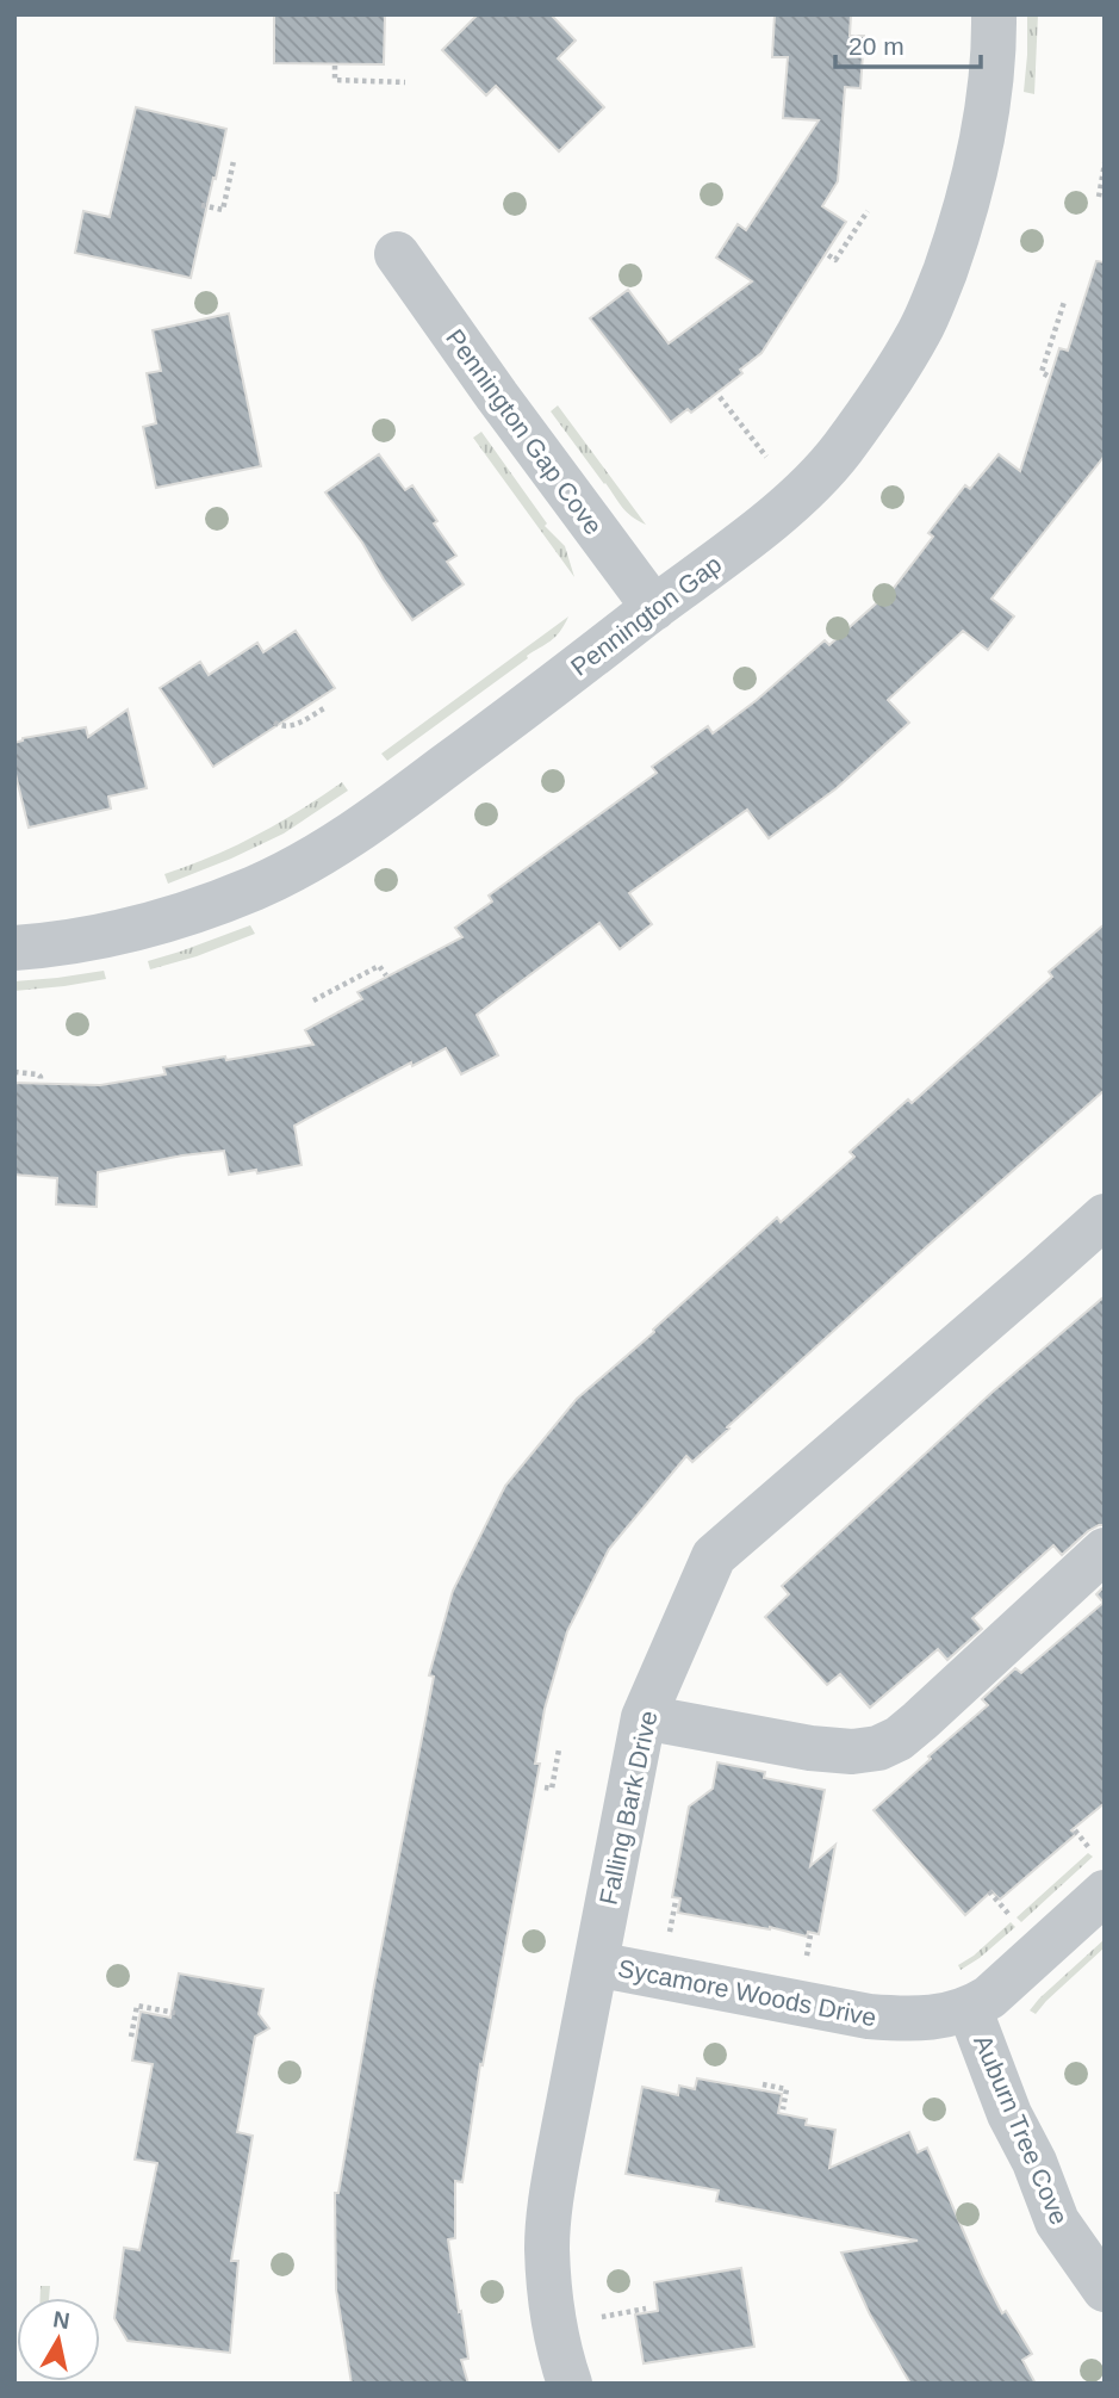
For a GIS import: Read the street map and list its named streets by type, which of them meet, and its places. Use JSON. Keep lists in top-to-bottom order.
{
  "streets": {
    "street": [
      "Pennington Gap Cove",
      "Pennington Gap",
      "Falling Bark Drive",
      "Sycamore Woods Drive",
      "Auburn Tree Cove"
    ]
  },
  "crossings": [
    ["Pennington Gap Cove", "Pennington Gap"],
    ["Falling Bark Drive", "Sycamore Woods Drive"],
    ["Sycamore Woods Drive", "Auburn Tree Cove"]
  ],
  "scale_bar": "20 m",
  "north": "top"
}
